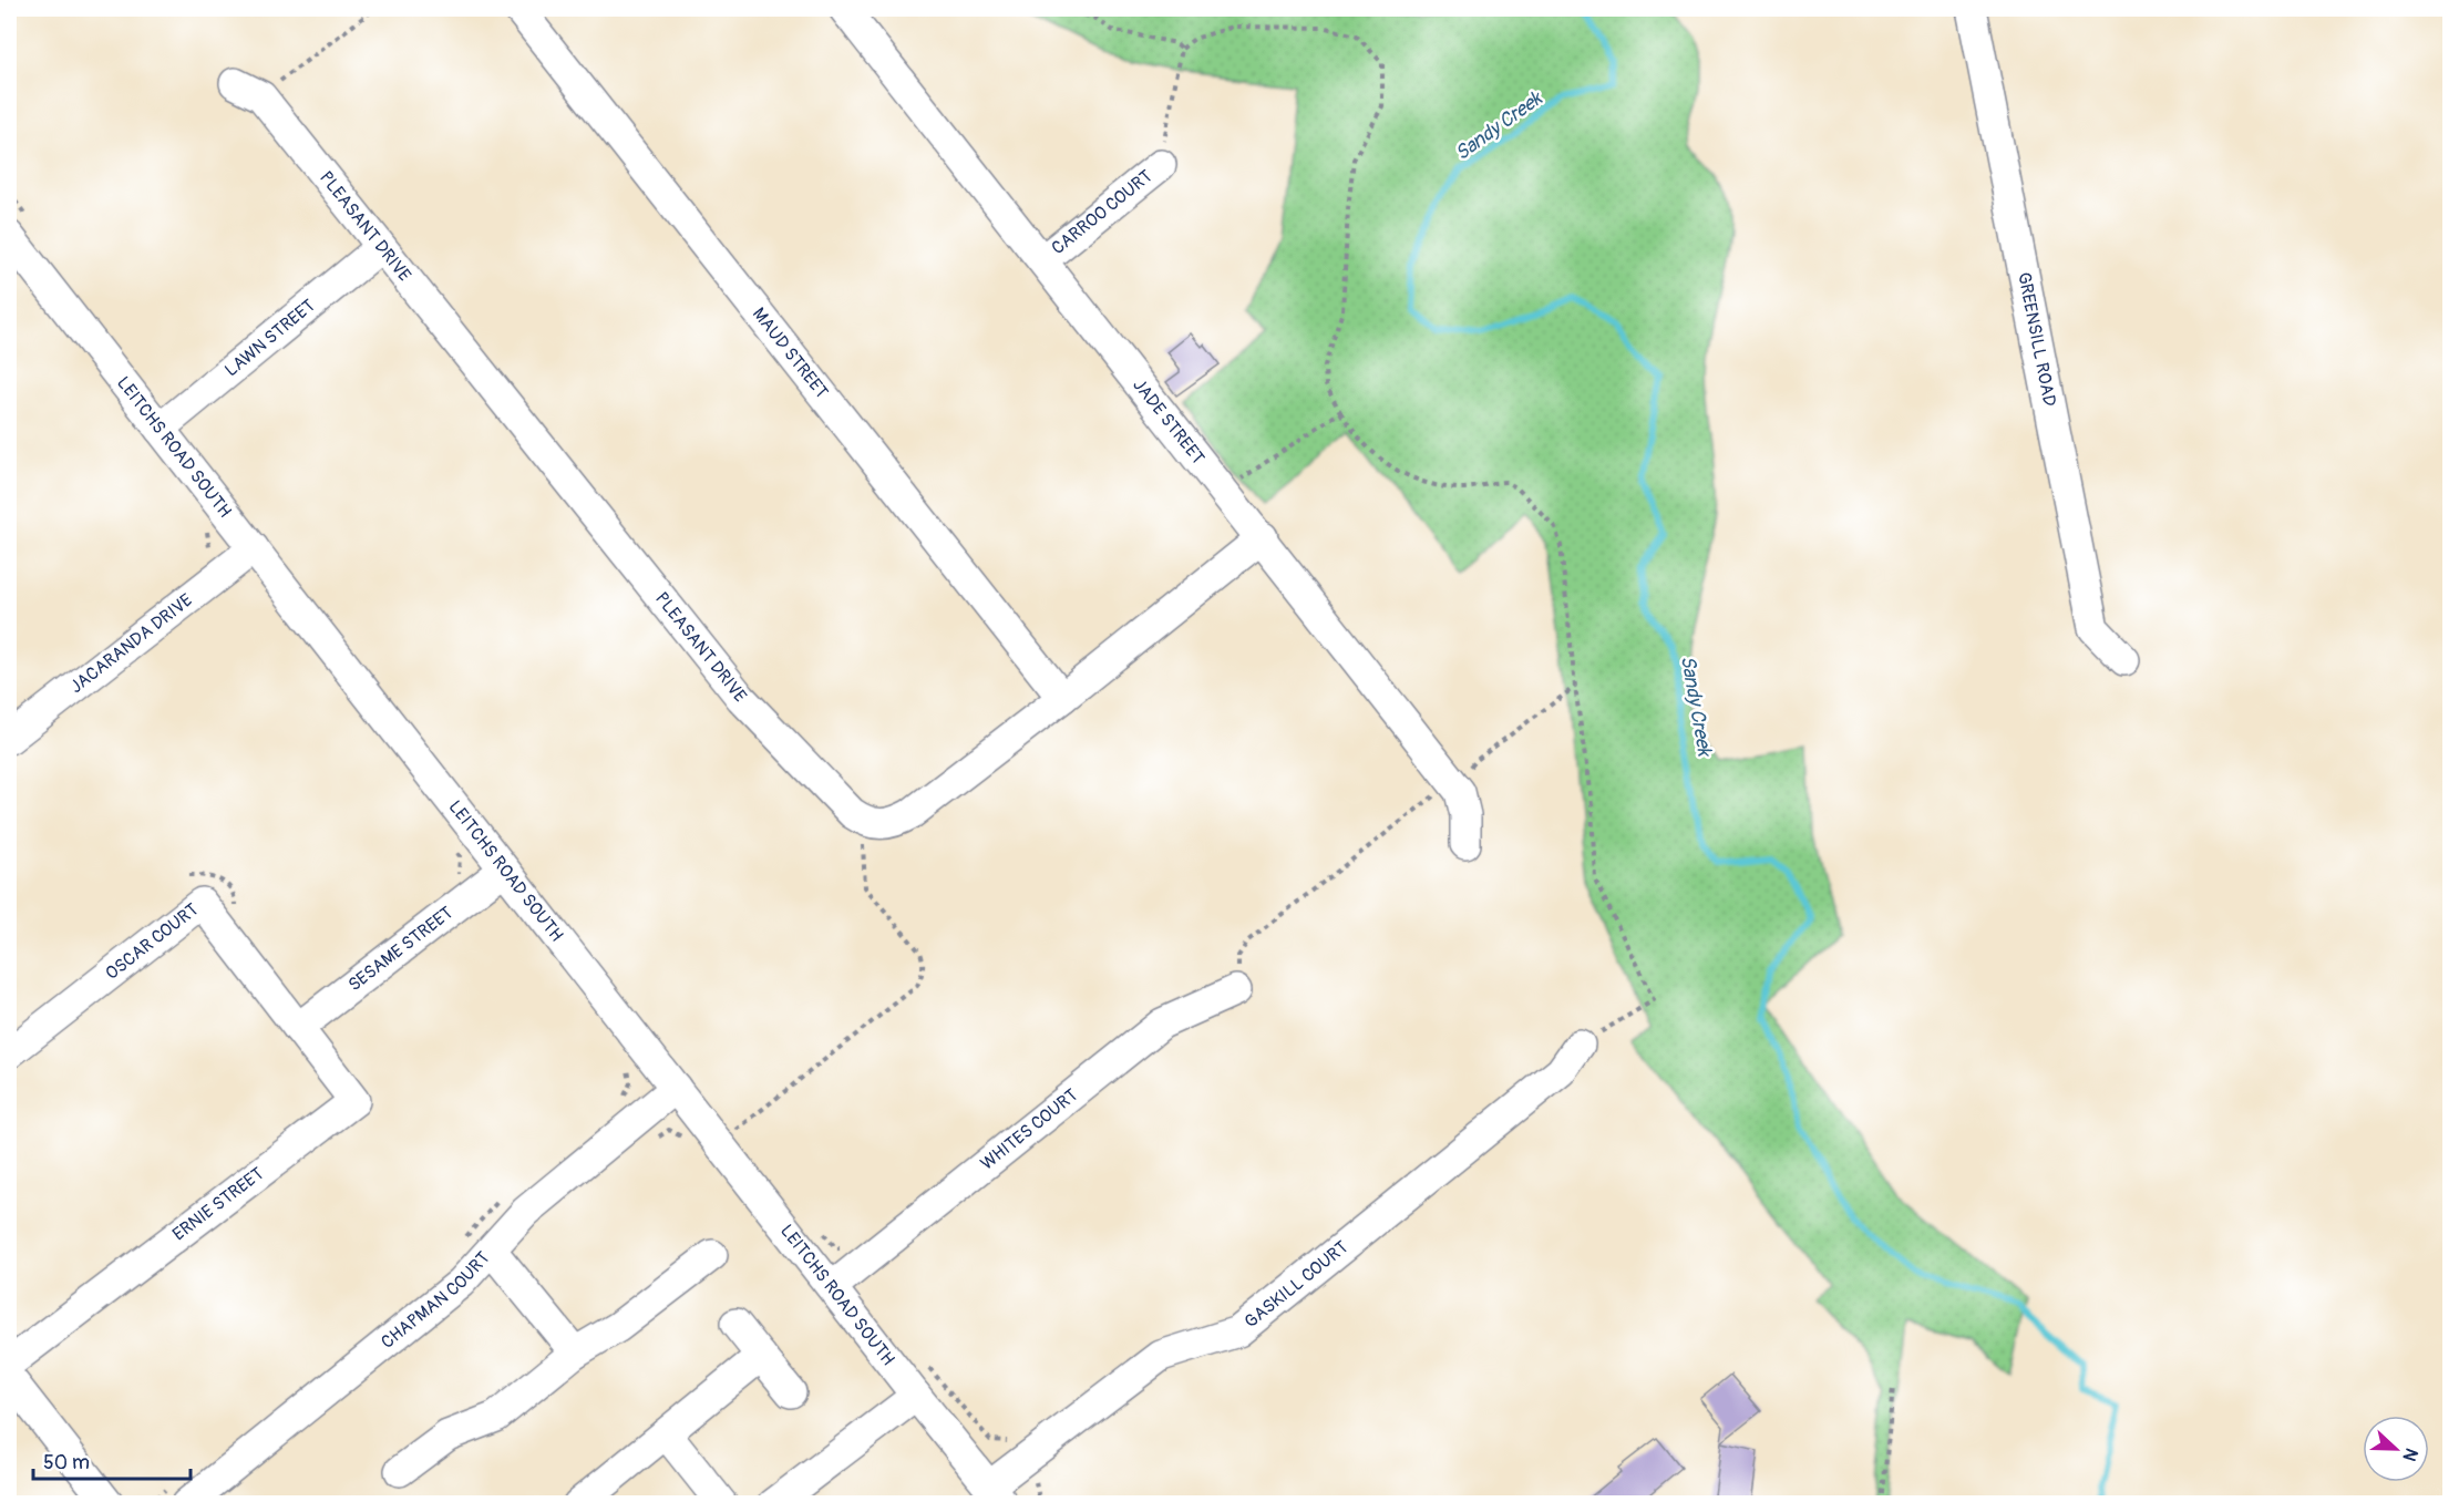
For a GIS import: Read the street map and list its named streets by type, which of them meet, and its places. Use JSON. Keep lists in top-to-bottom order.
{
  "streets": {
    "street": [
      "CARROO COURT",
      "PLEASANT DRIVE",
      "LAWN STREET",
      "GREENSILL ROAD",
      "MAUD STREET",
      "JADE STREET",
      "LEITCHS ROAD SOUTH",
      "JACARANDA DRIVE",
      "OSCAR COURT",
      "SESAME STREET",
      "WHITES COURT",
      "ERNIE STREET",
      "GASKILL COURT",
      "CHAPMAN COURT"
    ]
  },
  "crossings": [
    ["CARROO COURT", "JADE STREET"],
    ["PLEASANT DRIVE", "LAWN STREET"],
    ["LAWN STREET", "LEITCHS ROAD SOUTH"],
    ["LEITCHS ROAD SOUTH", "JACARANDA DRIVE"],
    ["LEITCHS ROAD SOUTH", "SESAME STREET"],
    ["LEITCHS ROAD SOUTH", "WHITES COURT"],
    ["LEITCHS ROAD SOUTH", "GASKILL COURT"],
    ["LEITCHS ROAD SOUTH", "CHAPMAN COURT"],
    ["OSCAR COURT", "SESAME STREET"],
    ["OSCAR COURT", "ERNIE STREET"],
    ["SESAME STREET", "ERNIE STREET"]
  ],
  "water": ["Sandy Creek"],
  "scale_bar": "50 m",
  "north": "right"
}
